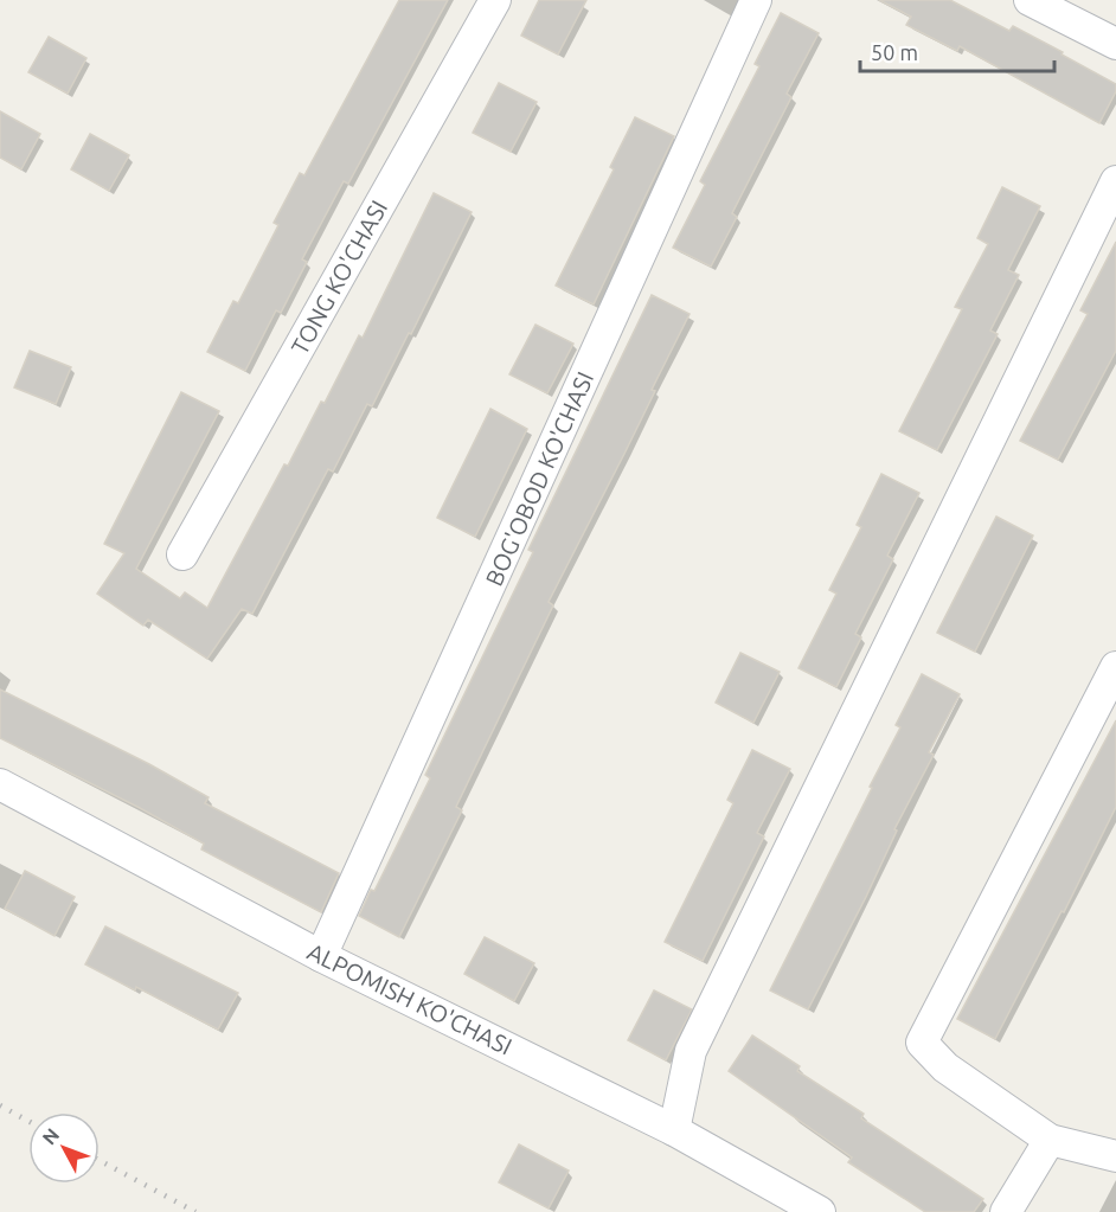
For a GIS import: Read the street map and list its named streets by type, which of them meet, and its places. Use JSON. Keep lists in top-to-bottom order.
{
  "streets": {
    "street": ["TONG KO'CHASI", "BOG'OBOD KO'CHASI", "ALPOMISH KO'CHASI"]
  },
  "crossings": [
    ["BOG'OBOD KO'CHASI", "ALPOMISH KO'CHASI"]
  ],
  "scale_bar": "50 m",
  "north": "top left"
}
